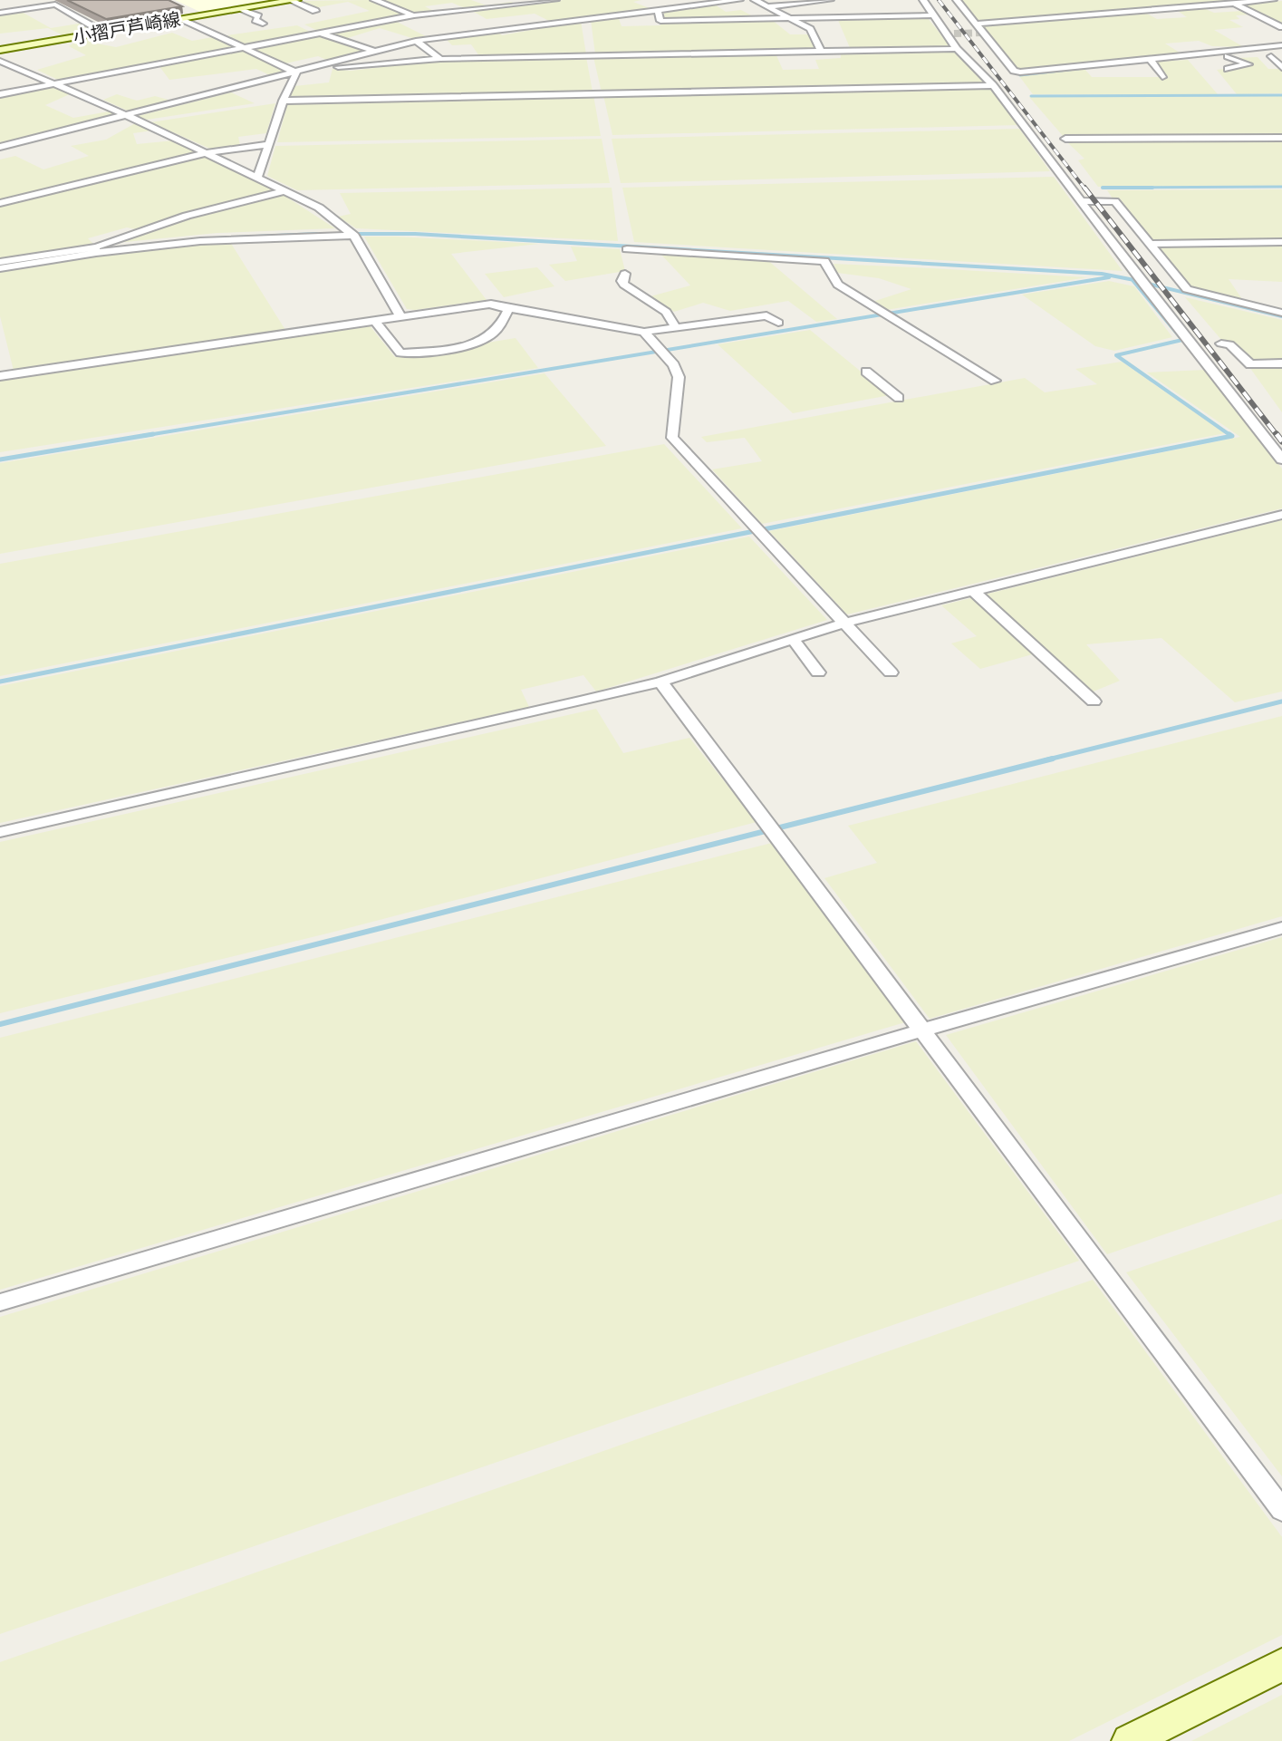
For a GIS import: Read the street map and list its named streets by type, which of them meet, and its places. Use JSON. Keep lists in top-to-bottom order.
{
  "streets": {
    "main road": ["小摺戸芦崎線"]
  }
}
